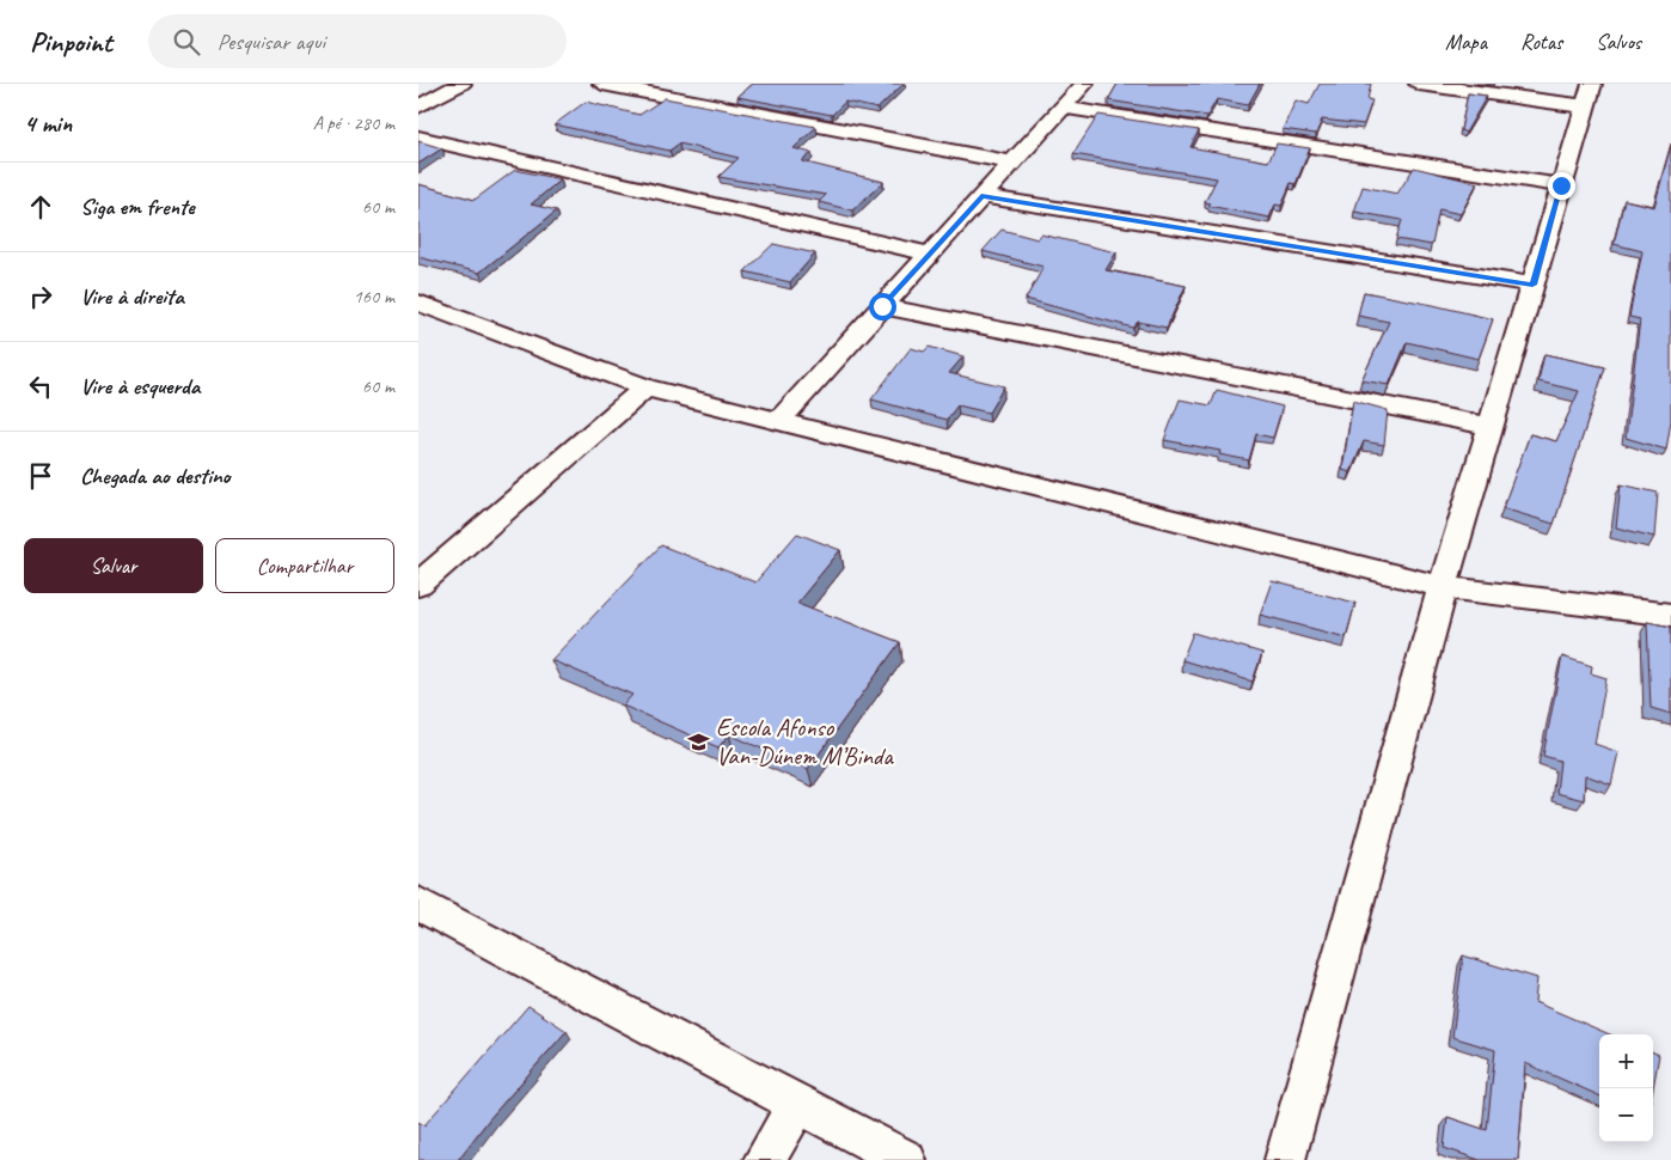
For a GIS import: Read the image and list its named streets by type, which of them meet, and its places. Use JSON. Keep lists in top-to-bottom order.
{
  "places": {
    "school or university": ["Escola Afonso Van-Dúnem M’Binda"]
  },
  "page": {
    "header": "Pinpoint",
    "search": "Pesquisar aqui",
    "nav": ["Mapa", "Rotas", "Salvos"],
    "heading": ["4 min", "A pé · 280 m"],
    "list": [
      ["Siga em frente", "60 m"],
      ["Vire à direita", "160 m"],
      ["Vire à esquerda", "60 m"],
      "Chegada ao destino"
    ],
    "buttons": ["Salvar", "Compartilhar"],
    "map_buttons": ["+", "−"]
  }
}
